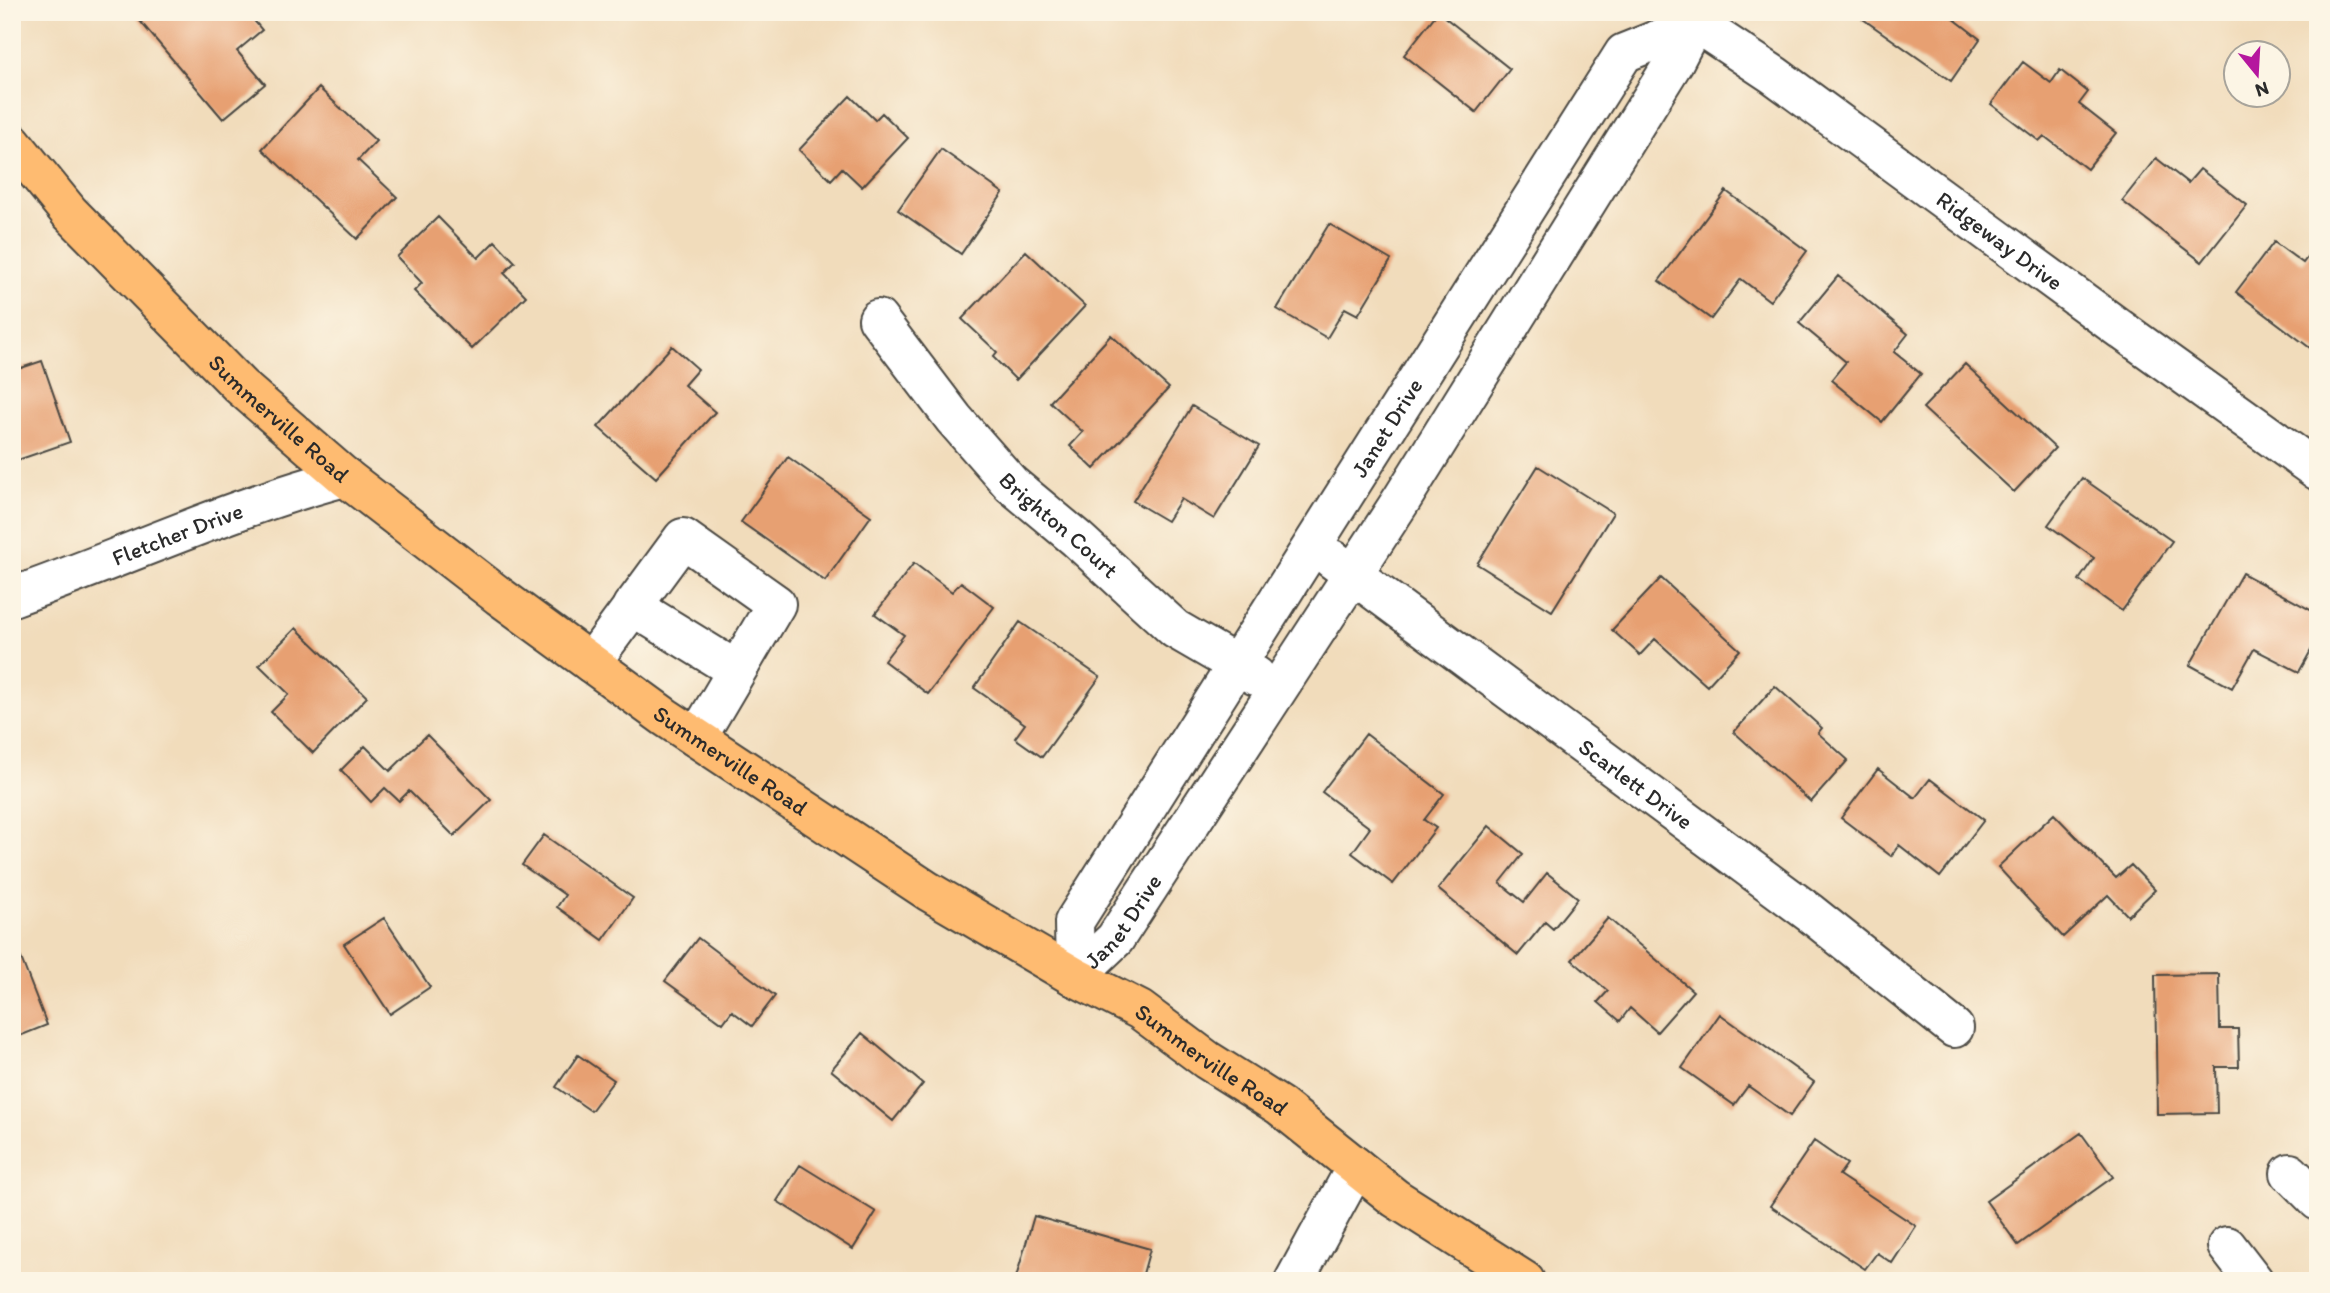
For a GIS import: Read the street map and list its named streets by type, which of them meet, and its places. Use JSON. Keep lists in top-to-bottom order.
{
  "streets": {
    "main road": ["Summerville Road"],
    "street": [
      "Ridgeway Drive",
      "Janet Drive",
      "Brighton Court",
      "Fletcher Drive",
      "Scarlett Drive"
    ]
  },
  "crossings": [
    ["Ridgeway Drive", "Janet Drive"],
    ["Summerville Road", "Janet Drive"],
    ["Summerville Road", "Fletcher Drive"],
    ["Janet Drive", "Brighton Court"],
    ["Janet Drive", "Scarlett Drive"]
  ],
  "north": "bottom"
}
